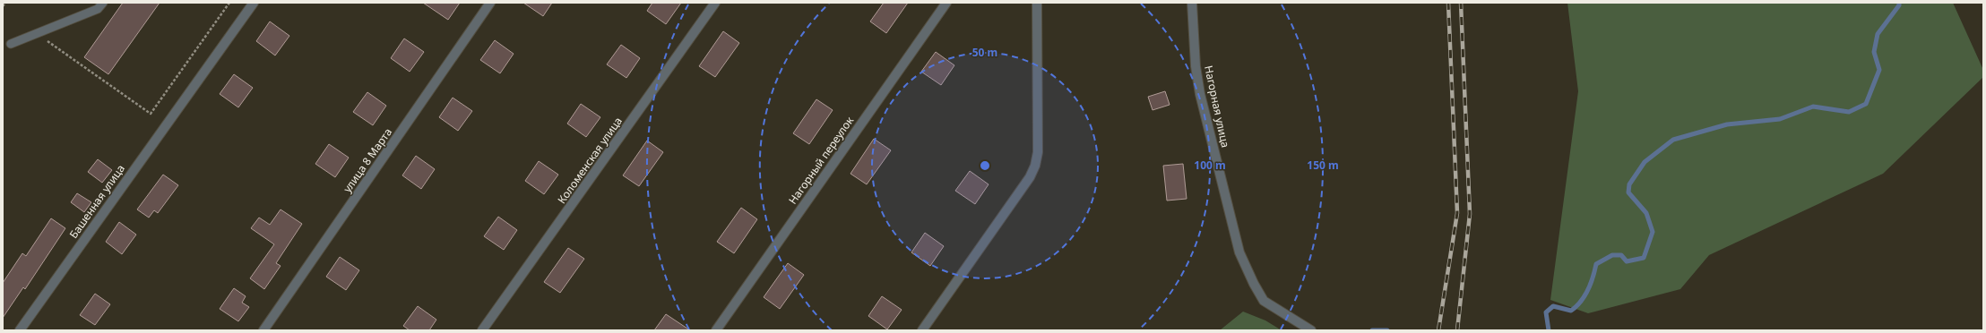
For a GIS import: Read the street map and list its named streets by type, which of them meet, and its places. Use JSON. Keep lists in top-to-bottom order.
{
  "streets": {
    "street": [
      "Нагорная улица",
      "улица 8 Марта",
      "Коломенская улица",
      "Нагорный переулок",
      "Башенная улица"
    ]
  },
  "rings": ["50 m", "100 m", "150 m"]
}
